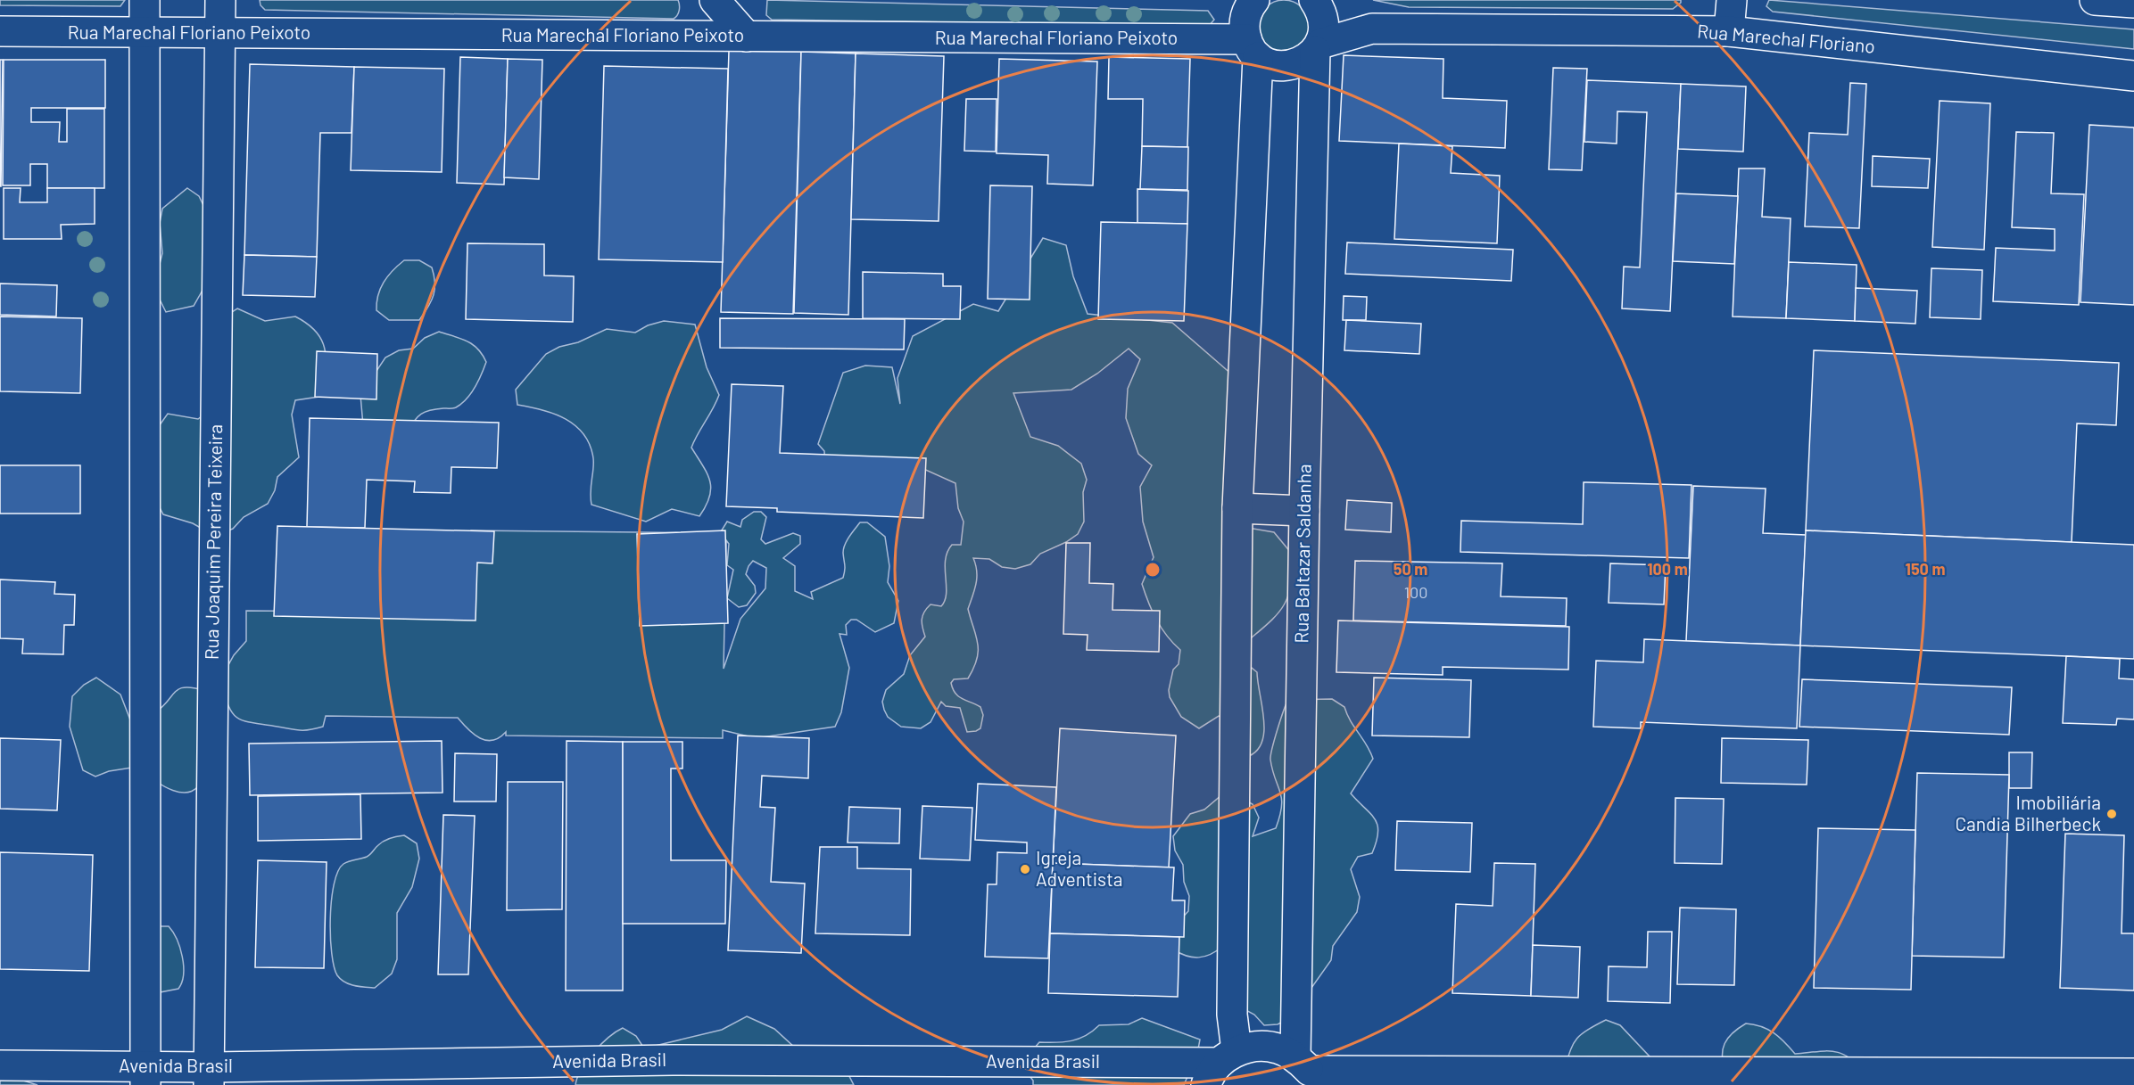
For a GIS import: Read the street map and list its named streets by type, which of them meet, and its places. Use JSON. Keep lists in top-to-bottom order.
{
  "streets": {
    "main road": [
      "Rua Marechal Floriano Peixoto",
      "Rua Marechal Floriano",
      "Rua Joaquim Pereira Teixeira",
      "Rua Baltazar Saldanha",
      "Avenida Brasil"
    ]
  },
  "crossings": [
    ["Rua Marechal Floriano Peixoto", "Rua Marechal Floriano"],
    ["Rua Marechal Floriano Peixoto", "Rua Joaquim Pereira Teixeira"],
    ["Rua Marechal Floriano Peixoto", "Rua Baltazar Saldanha"],
    ["Rua Marechal Floriano", "Rua Baltazar Saldanha"],
    ["Rua Joaquim Pereira Teixeira", "Avenida Brasil"],
    ["Rua Baltazar Saldanha", "Avenida Brasil"]
  ],
  "places": ["Imobiliária Candia Bilherbeck", "Igreja Adventista"],
  "house_numbers": ["100"],
  "rings": ["50 m", "100 m", "150 m"]
}
